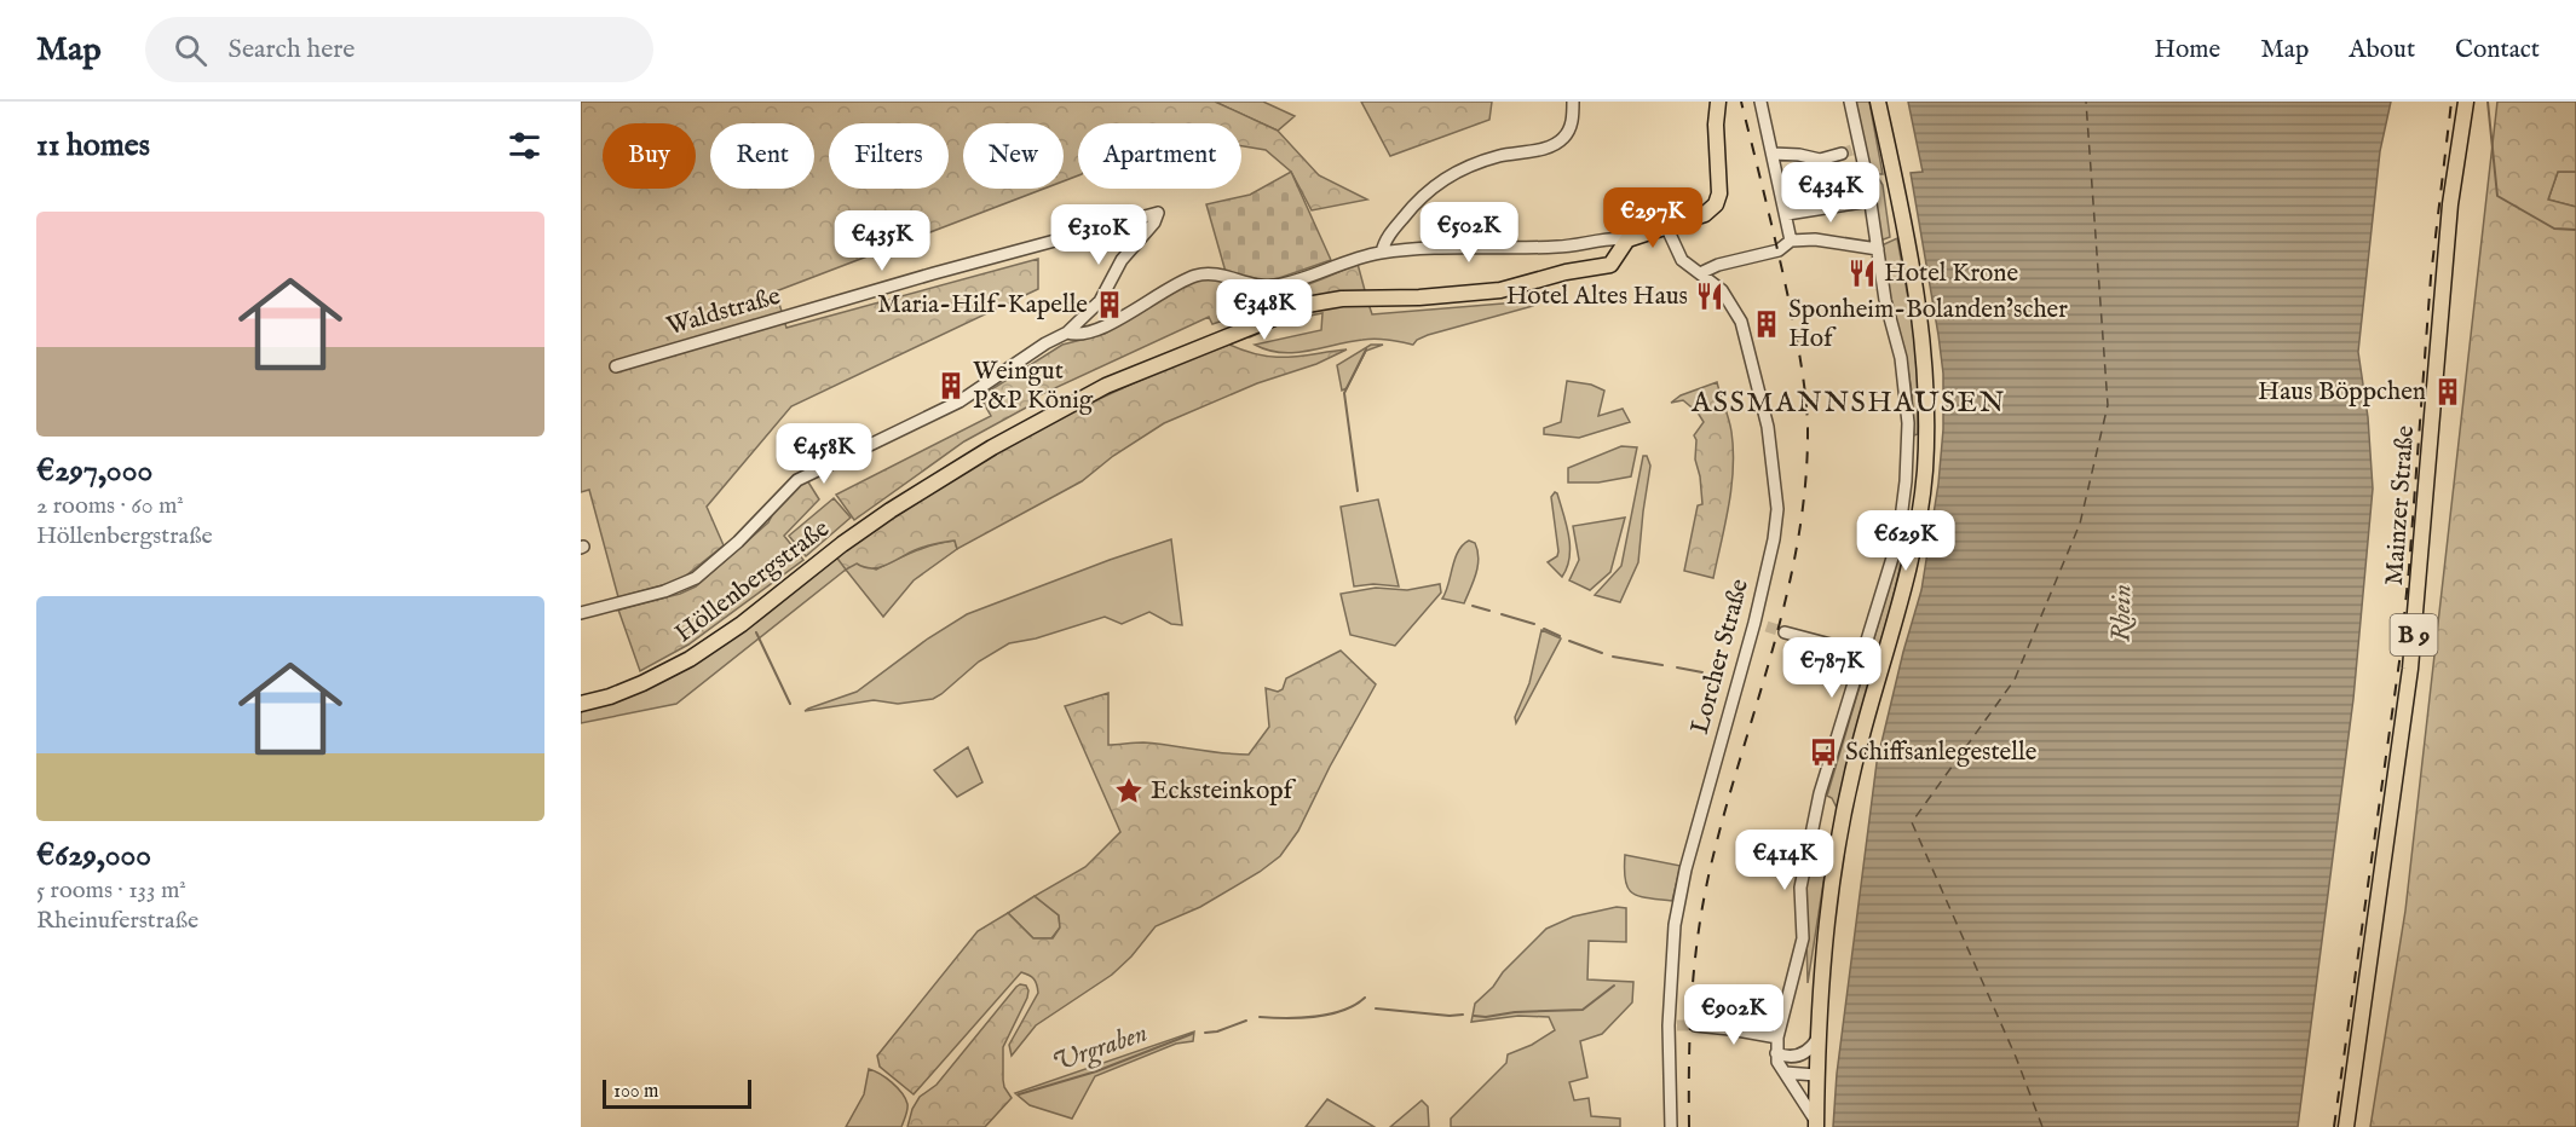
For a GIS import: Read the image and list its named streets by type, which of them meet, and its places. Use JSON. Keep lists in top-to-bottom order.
{
  "streets": {
    "main road": ["Mainzer Straße", "Höllenbergstraße", "B 9"],
    "street": ["Waldstraße", "Lorcher Straße"]
  },
  "crossings": [
    ["Höllenbergstraße", "Lorcher Straße"]
  ],
  "districts": ["ASSMANNSHAUSEN"],
  "water": ["Rhein", "Urgraben"],
  "places": {
    "restaurant": ["Hotel Krone", "Hotel Altes Haus"],
    "building": [
      "Maria-Hilf-Kapelle",
      "Sponheim-Bolanden’scher Hof",
      "Weingut P&P König",
      "Haus Böppchen"
    ],
    "bus stop": ["Schiffsanlegestelle"],
    "place": ["Ecksteinkopf"]
  },
  "scale_bar": "100 m",
  "page": {
    "header": "Map",
    "search": "Search here",
    "nav": [
      "Home",
      "Map",
      "About",
      "Contact"
    ],
    "heading": "11 homes",
    "chip": [
      "Buy",
      "Rent",
      "Filters",
      "New",
      "Apartment"
    ],
    "price": [
      "€434K",
      "€297K",
      "€502K",
      "€310K",
      "€435K",
      "€348K",
      "€458K",
      "€629K",
      "€787K",
      "€414K",
      "€902K"
    ],
    "list": [
      {
        "name": "€297,000",
        "note": "2 rooms · 60 m² · Höllenbergstraße"
      },
      {
        "name": "€629,000",
        "note": "5 rooms · 133 m² · Rheinuferstraße"
      }
    ],
    "scale": "100 m"
  }
}
